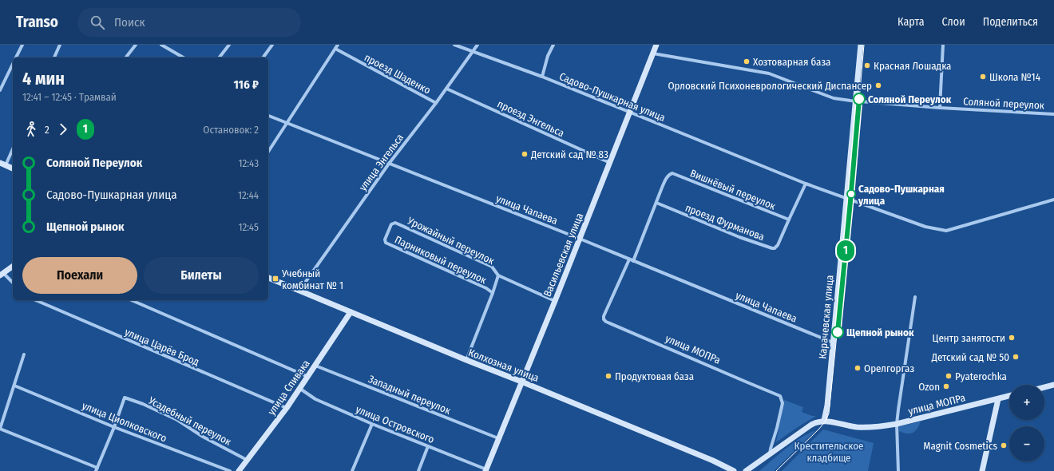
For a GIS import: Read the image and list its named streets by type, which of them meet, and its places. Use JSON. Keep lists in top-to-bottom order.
{
  "streets": {
    "street": [
      "проезд Шаденко",
      "Садово-Пушкарная улица",
      "Соляной переулок",
      "проезд Энгельса",
      "улица Энгельса",
      "Вишнёвый переулок",
      "улица Чапаева",
      "проезд Фурманова",
      "Урожайный переулок",
      "Васильевская улица",
      "Парниковый переулок",
      "Карачевская улица",
      "улица Царёв Брод",
      "улица МОПРа",
      "Колхозная улица",
      "улица Спивака",
      "Западный переулок",
      "Усадебный переулок",
      "улица Циолковского",
      "улица Островского"
    ]
  },
  "crossings": [
    ["проезд Шаденко", "улица Энгельса"],
    ["Садово-Пушкарная улица", "улица Энгельса"],
    ["Садово-Пушкарная улица", "проезд Фурманова"],
    ["Садово-Пушкарная улица", "Васильевская улица"],
    ["Садово-Пушкарная улица", "Карачевская улица"],
    ["Соляной переулок", "Васильевская улица"],
    ["Соляной переулок", "Карачевская улица"],
    ["проезд Энгельса", "улица Энгельса"],
    ["проезд Энгельса", "Васильевская улица"],
    ["улица Энгельса", "улица Чапаева"],
    ["улица Энгельса", "Колхозная улица"],
    ["Вишнёвый переулок", "проезд Фурманова"],
    ["улица Чапаева", "Васильевская улица"],
    ["улица Чапаева", "Карачевская улица"],
    ["улица Чапаева", "улица МОПРа"],
    ["Урожайный переулок", "Васильевская улица"],
    ["Урожайный переулок", "Парниковый переулок"],
    ["Васильевская улица", "Колхозная улица"],
    ["Васильевская улица", "Западный переулок"],
    ["Васильевская улица", "улица Островского"],
    ["Парниковый переулок", "Колхозная улица"],
    ["Карачевская улица", "улица МОПРа"],
    ["улица Царёв Брод", "улица Спивака"],
    ["Колхозная улица", "улица Спивака"],
    ["улица Спивака", "Западный переулок"],
    ["улица Спивака", "Усадебный переулок"],
    ["улица Спивака", "улица Островского"],
    ["Усадебный переулок", "улица Циолковского"]
  ],
  "parks": ["Крестительское кладбище"],
  "places": {
    "other": [
      "Хозтоварная база",
      "Красная Лошадка",
      "Школа №14",
      "Орловский Психоневрологический Диспансер",
      "Соляной Переулок",
      "Детский сад № 83",
      "Садово-Пушкарная улица",
      "Щепной рынок",
      "Центр занятости",
      "Детский сад № 50",
      "Орелгоргаз",
      "Продуктовая база",
      "Pyaterochka",
      "Ozon",
      "Magnit Cosmetics"
    ],
    "transit": ["Учебный комбинат № 1"]
  },
  "lines": ["tram line 1"],
  "page": {
    "header": "Transo",
    "search": "Поиск",
    "nav": ["Карта", "Слои", "Поделиться"],
    "on_map": "1",
    "heading": ["4 мин", "12:41 – 12:45 · Трамвай", "116 ₽"],
    "legs": ["2", "1", "Остановок: 2"],
    "list": [
      {
        "name": "Соляной Переулок",
        "value": "12:43"
      },
      {
        "name": "Садово-Пушкарная улица",
        "value": "12:44"
      },
      {
        "name": "Щепной рынок",
        "value": "12:45"
      }
    ],
    "buttons": ["Поехали", "Билеты"],
    "map_buttons": ["+", "−"]
  }
}
